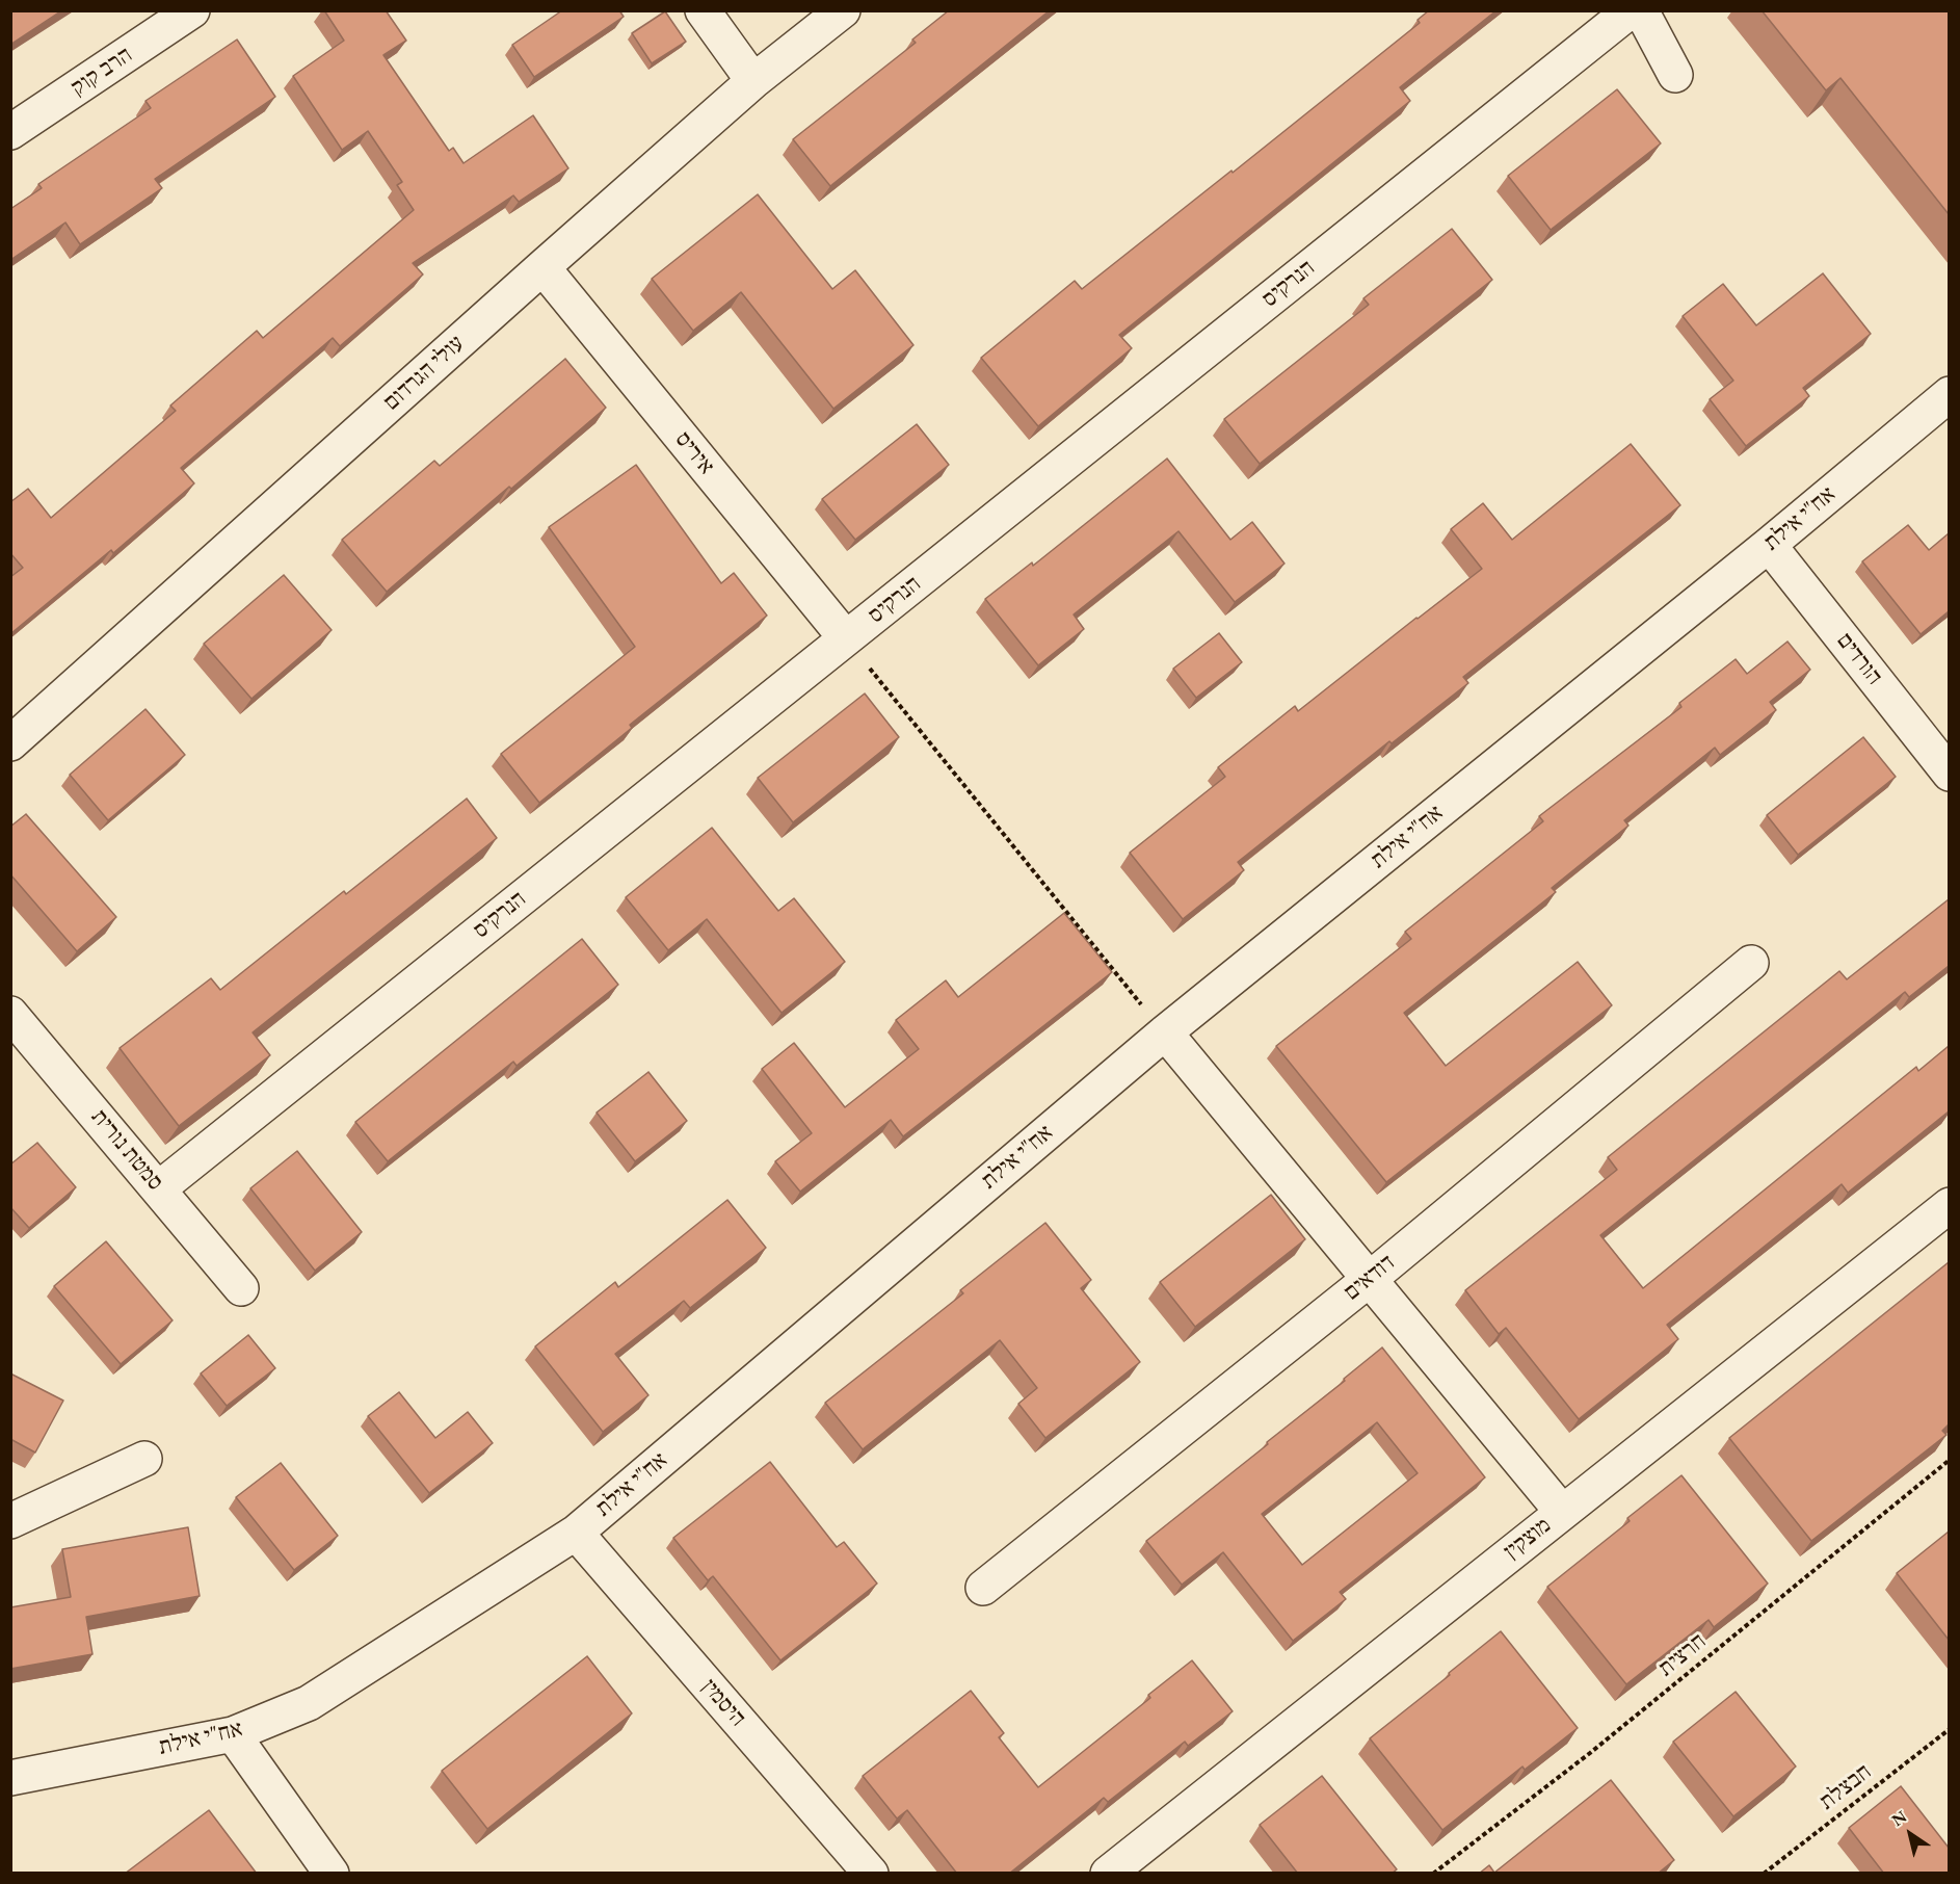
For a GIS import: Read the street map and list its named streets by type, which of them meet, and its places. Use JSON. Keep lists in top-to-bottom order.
{
  "streets": {
    "street": [
      "הרב קוק",
      "הנרקיס",
      "עולי הגרדום",
      "איריס",
      "אח\"י אילת",
      "הורדים",
      "סמטת נורית",
      "דודאים",
      "מוצקין",
      "היסמין"
    ],
    "path": ["חרצית", "חבצלת"]
  },
  "crossings": [
    ["הנרקיס", "איריס"],
    ["הנרקיס", "סמטת נורית"],
    ["עולי הגרדום", "איריס"],
    ["אח\"י אילת", "הורדים"],
    ["אח\"י אילת", "היסמין"]
  ],
  "north": "top left"
}
